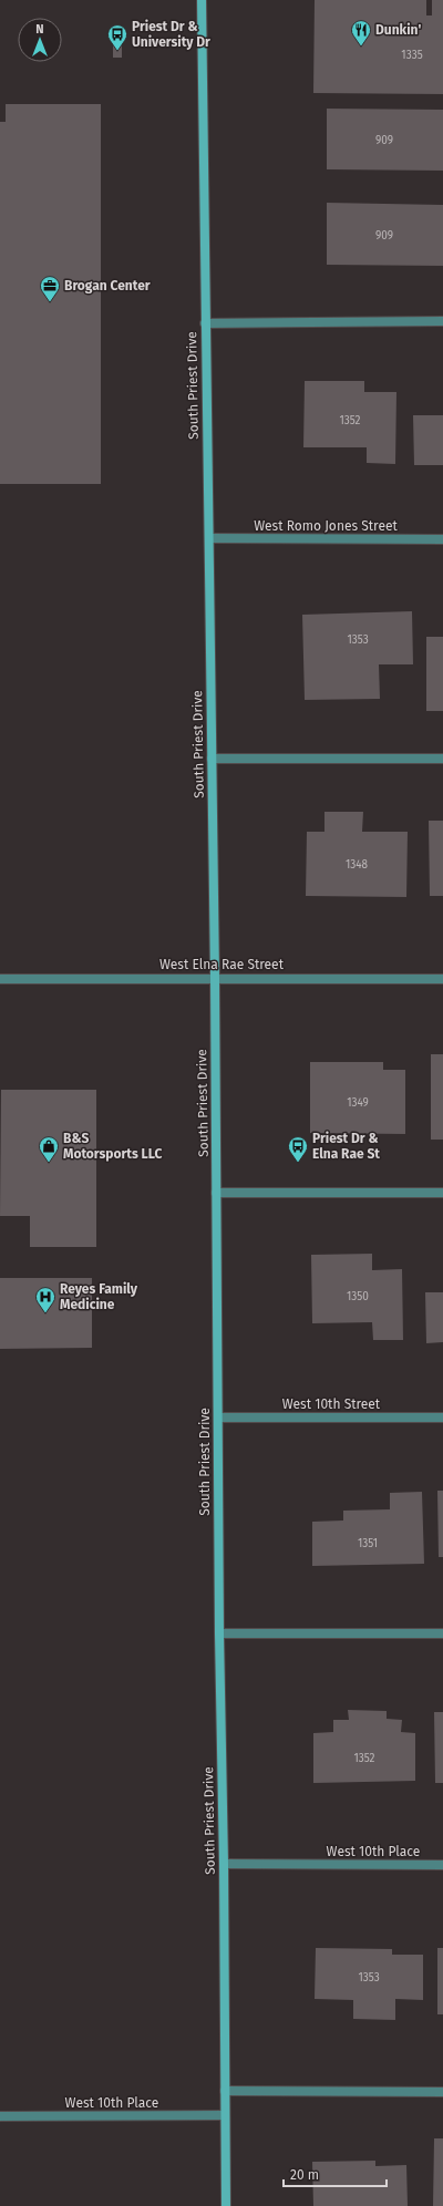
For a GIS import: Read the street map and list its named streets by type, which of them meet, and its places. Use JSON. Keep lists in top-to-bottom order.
{
  "streets": {
    "main road": ["South Priest Drive"],
    "street": [
      "West Romo Jones Street",
      "West Elna Rae Street",
      "West 10th Street",
      "West 10th Place"
    ]
  },
  "crossings": [
    ["South Priest Drive", "West Romo Jones Street"],
    ["South Priest Drive", "West Elna Rae Street"],
    ["South Priest Drive", "West 10th Street"],
    ["South Priest Drive", "West 10th Place"]
  ],
  "places": {
    "restaurant": ["Dunkin'"],
    "bus stop": ["Priest Dr & University Dr", "Priest Dr & Elna Rae St"],
    "office": ["Brogan Center"],
    "shop": ["B&S Motorsports LLC"],
    "hospital": ["Reyes Family Medicine"]
  },
  "house_numbers": [
    "1335",
    "909",
    "909",
    "1352",
    "1353",
    "1348",
    "1349",
    "1350",
    "1351",
    "1352",
    "1353"
  ],
  "scale_bar": "20 m",
  "north": "top"
}
